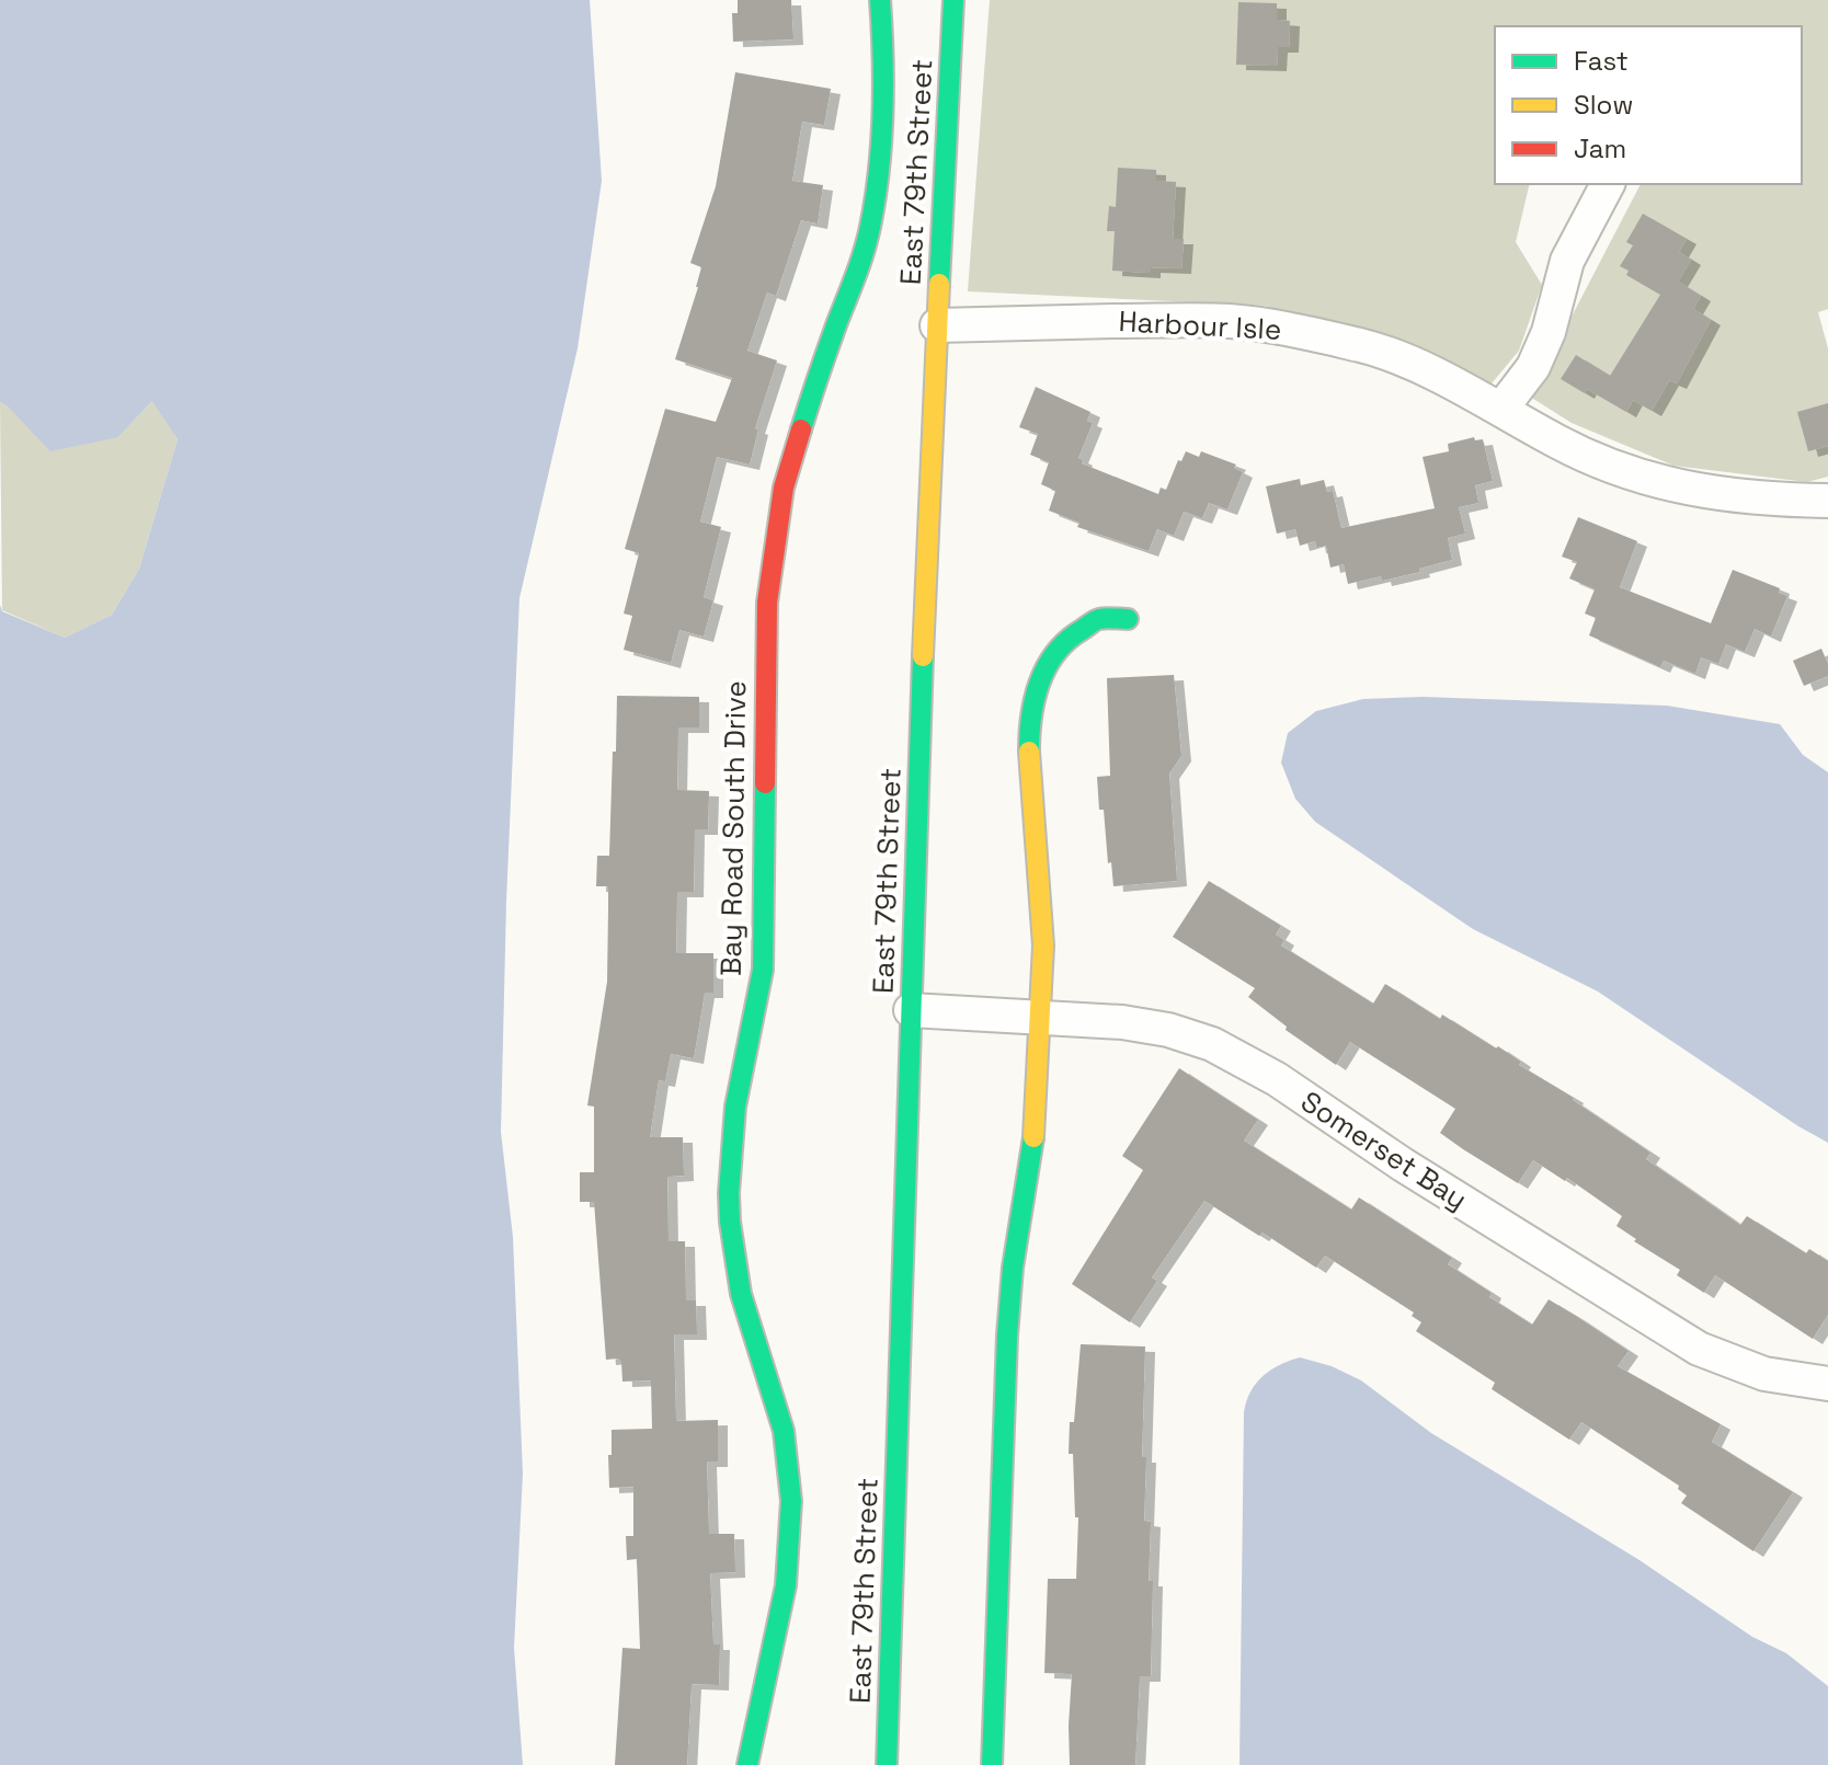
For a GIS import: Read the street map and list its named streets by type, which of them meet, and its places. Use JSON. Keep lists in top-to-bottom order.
{
  "streets": {
    "street": [
      "East 79th Street",
      "Harbour Isle",
      "Bay Road South Drive",
      "Somerset Bay"
    ]
  },
  "crossings": [
    ["East 79th Street", "Harbour Isle"],
    ["East 79th Street", "Somerset Bay"]
  ],
  "legend": ["Fast", "Slow", "Jam"]
}
